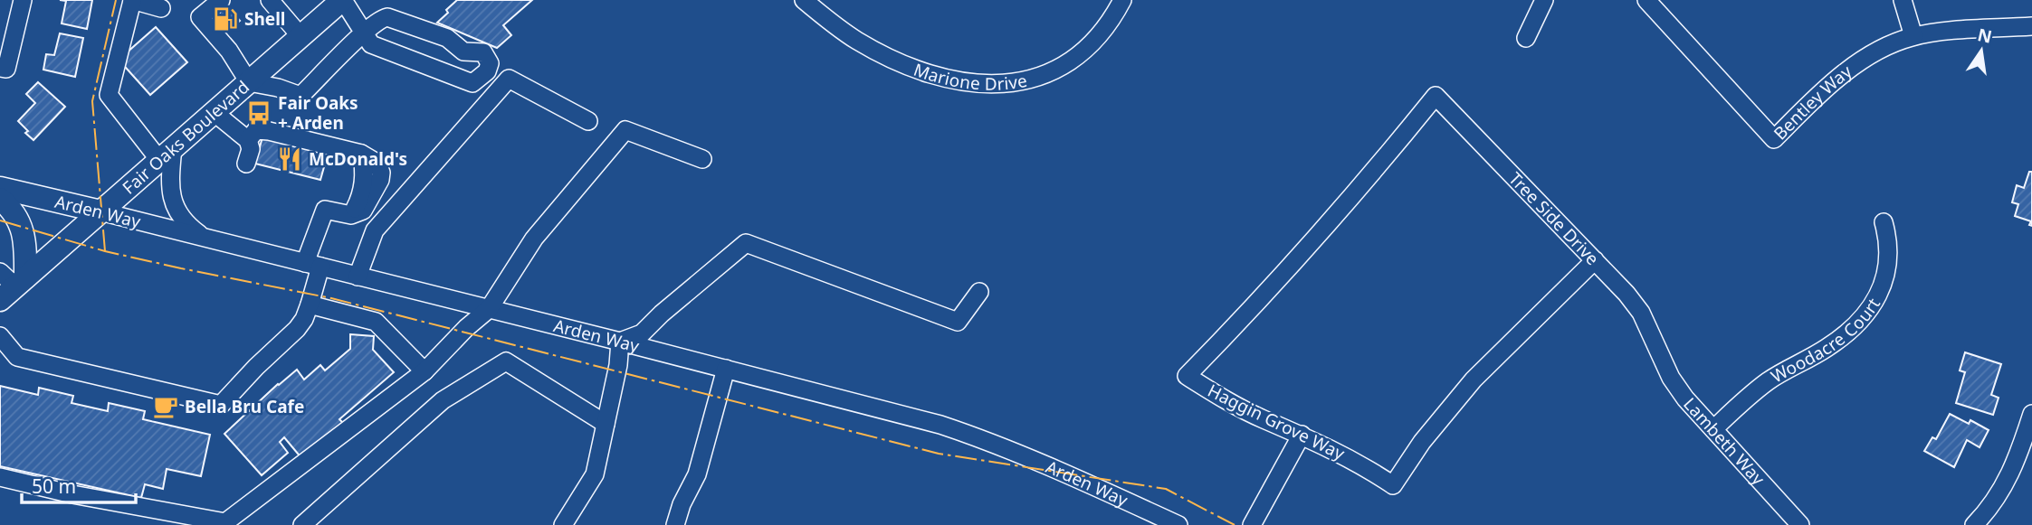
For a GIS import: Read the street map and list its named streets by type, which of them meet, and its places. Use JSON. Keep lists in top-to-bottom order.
{
  "streets": {
    "main road": ["Fair Oaks Boulevard", "Arden Way"],
    "street": [
      "Marione Drive",
      "Bentley Way",
      "Tree Side Drive",
      "Woodacre Court",
      "Haggin Grove Way",
      "Lambeth Way"
    ]
  },
  "crossings": [
    ["Fair Oaks Boulevard", "Arden Way"],
    ["Tree Side Drive", "Haggin Grove Way"],
    ["Tree Side Drive", "Lambeth Way"],
    ["Woodacre Court", "Lambeth Way"]
  ],
  "places": {
    "fuel station": ["Shell"],
    "bus stop": ["Fair Oaks + Arden"],
    "restaurant": ["McDonald's"],
    "cafe": ["Bella Bru Cafe"]
  },
  "scale_bar": "50 m",
  "north": "top"
}
